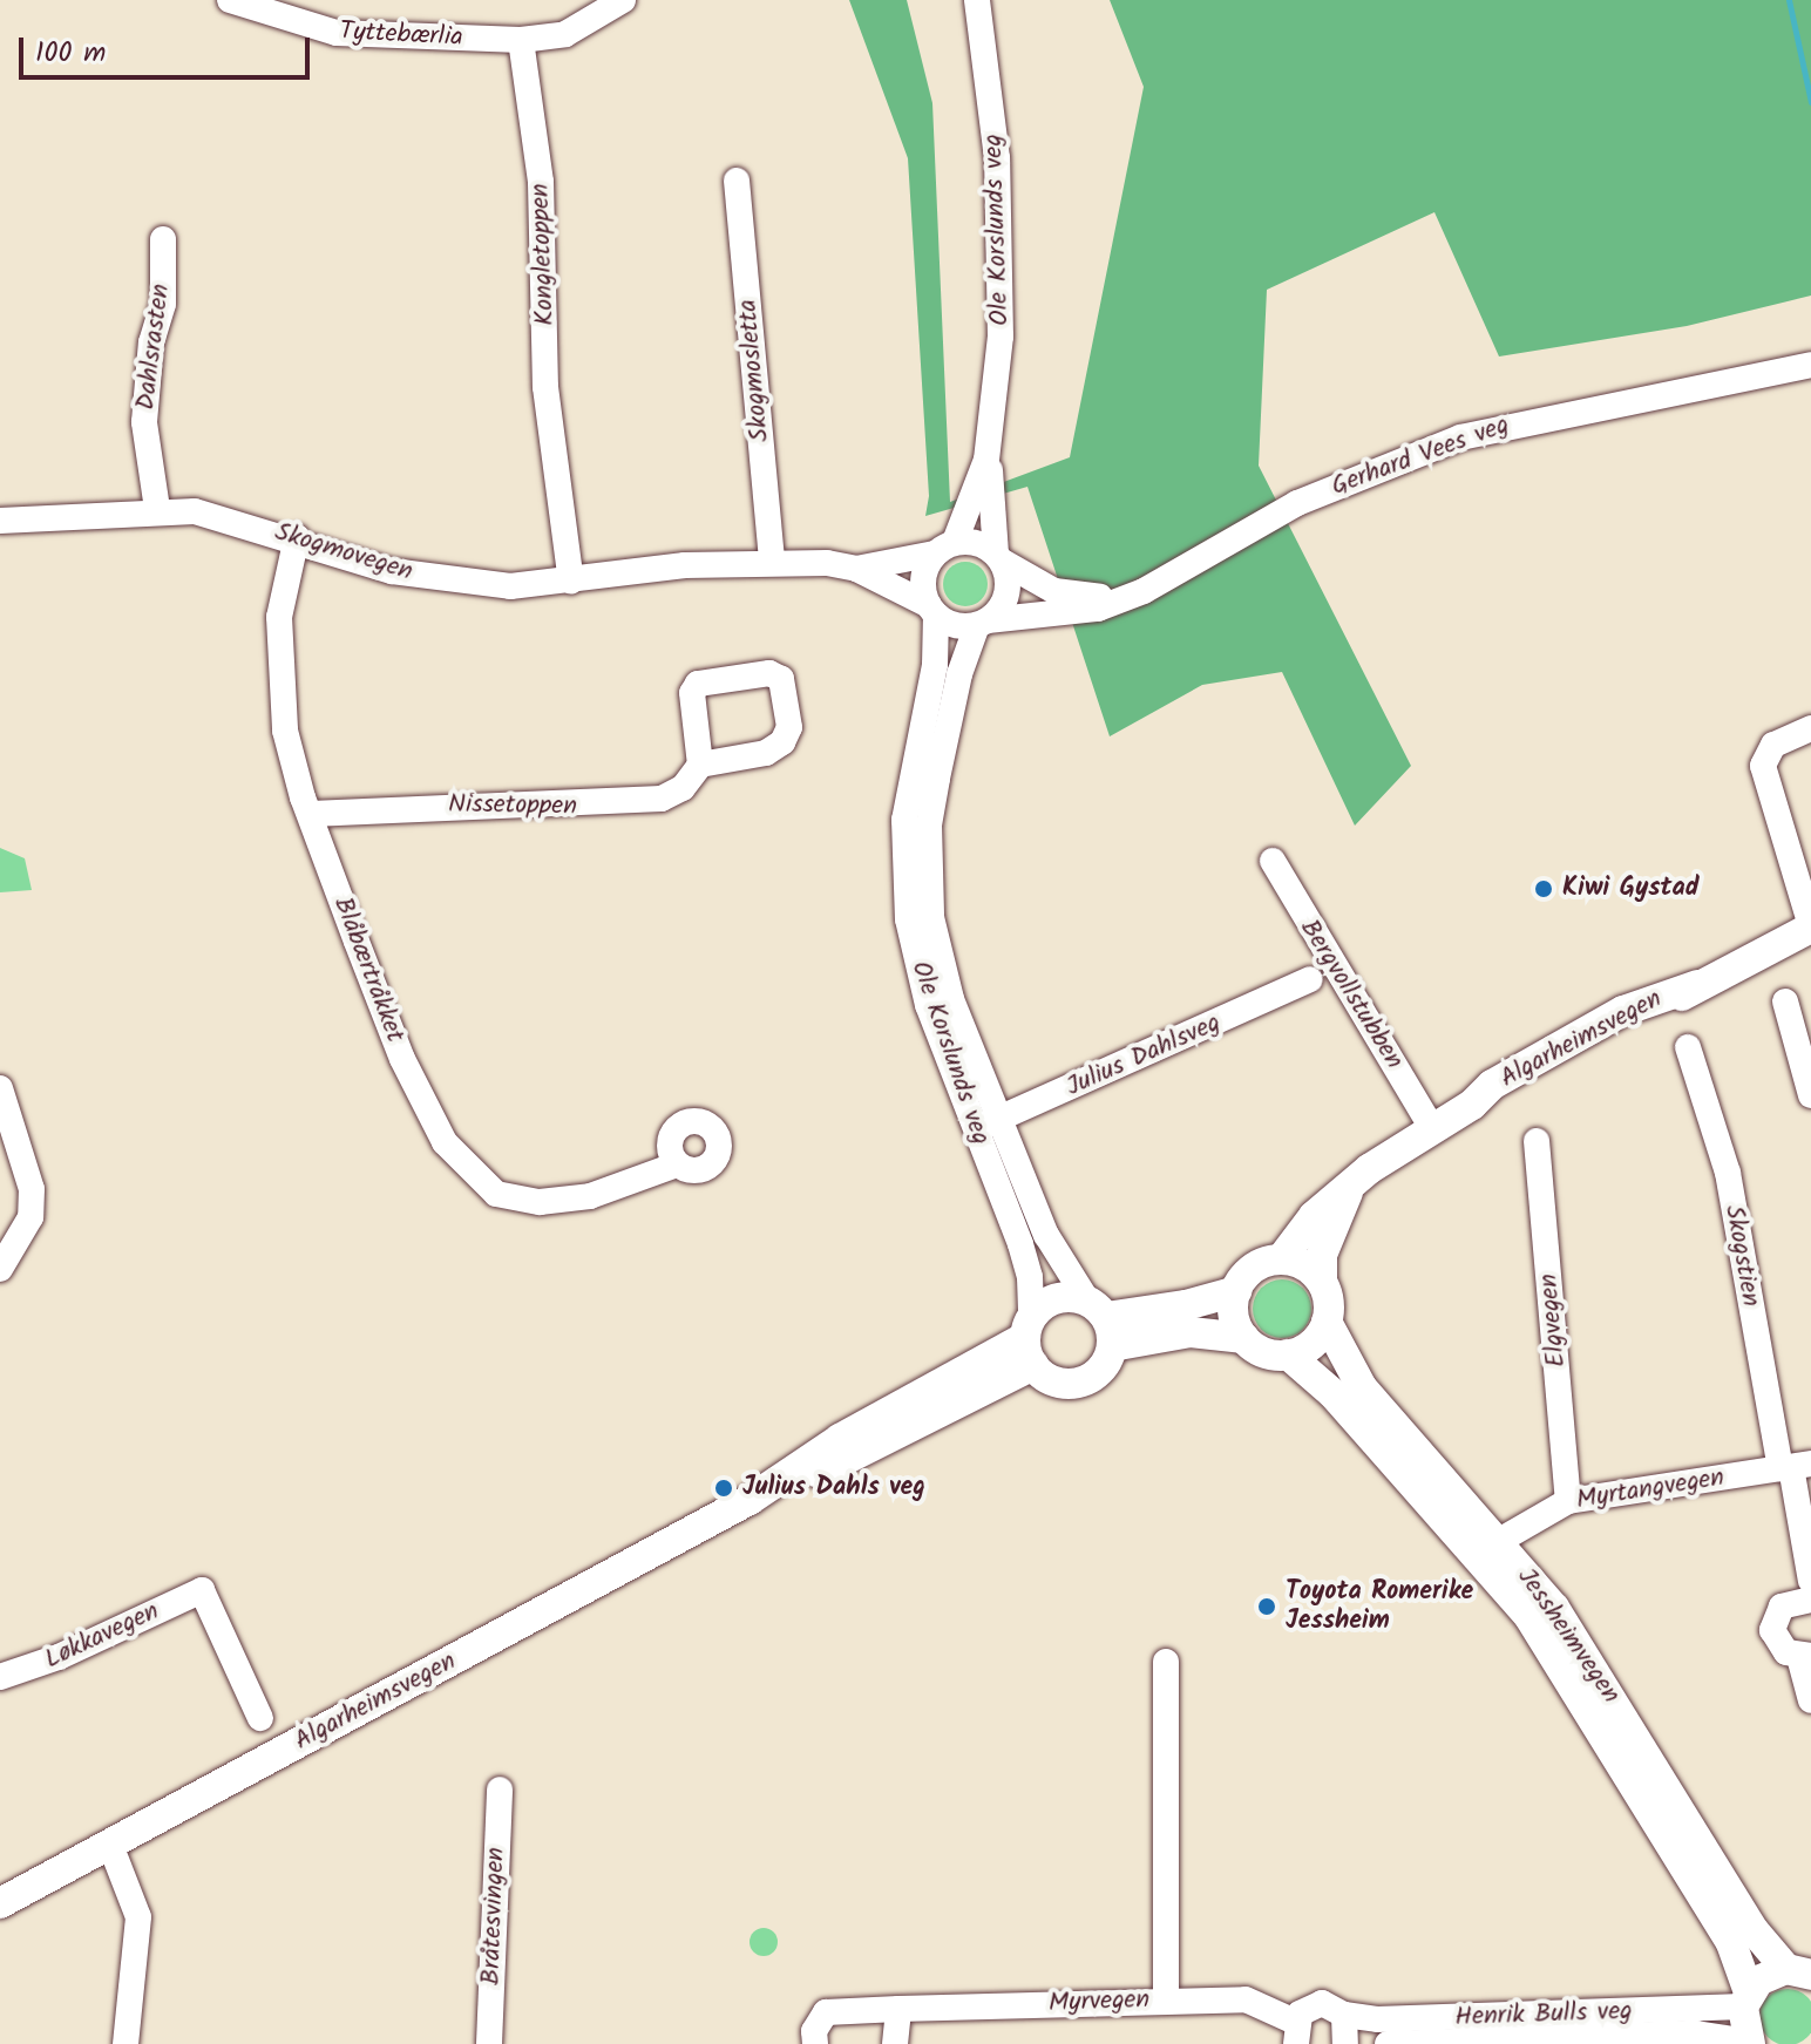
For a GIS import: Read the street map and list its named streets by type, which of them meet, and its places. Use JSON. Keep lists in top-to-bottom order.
{
  "streets": {
    "main road": ["Algarheimsvegen", "Jessheimvegen"],
    "street": [
      "Tyttebærlia",
      "Ole Korslunds veg",
      "Kongletoppen",
      "Dahlsrasten",
      "Skogmosletta",
      "Gerhard Vees veg",
      "Skogmovegen",
      "Nissetoppen",
      "Blåbærtråkket",
      "Bergvollstubben",
      "Julius Dahlsveg",
      "Skogstien",
      "Elgvegen",
      "Myrtangvegen",
      "Løkkavegen",
      "Bråtesvingen",
      "Myrvegen",
      "Henrik Bulls veg"
    ]
  },
  "crossings": [
    ["Tyttebærlia", "Kongletoppen"],
    ["Ole Korslunds veg", "Gerhard Vees veg"],
    ["Ole Korslunds veg", "Skogmovegen"],
    ["Ole Korslunds veg", "Algarheimsvegen"],
    ["Ole Korslunds veg", "Julius Dahlsveg"],
    ["Kongletoppen", "Skogmovegen"],
    ["Dahlsrasten", "Skogmovegen"],
    ["Skogmosletta", "Skogmovegen"],
    ["Gerhard Vees veg", "Skogmovegen"],
    ["Skogmovegen", "Blåbærtråkket"],
    ["Nissetoppen", "Blåbærtråkket"],
    ["Bergvollstubben", "Algarheimsvegen"],
    ["Algarheimsvegen", "Jessheimvegen"],
    ["Skogstien", "Myrtangvegen"],
    ["Elgvegen", "Myrtangvegen"],
    ["Myrtangvegen", "Jessheimvegen"],
    ["Jessheimvegen", "Henrik Bulls veg"],
    ["Myrvegen", "Henrik Bulls veg"]
  ],
  "places": ["Kiwi Gystad", "Julius Dahls veg", "Toyota Romerike Jessheim"],
  "scale_bar": "100 m"
}
